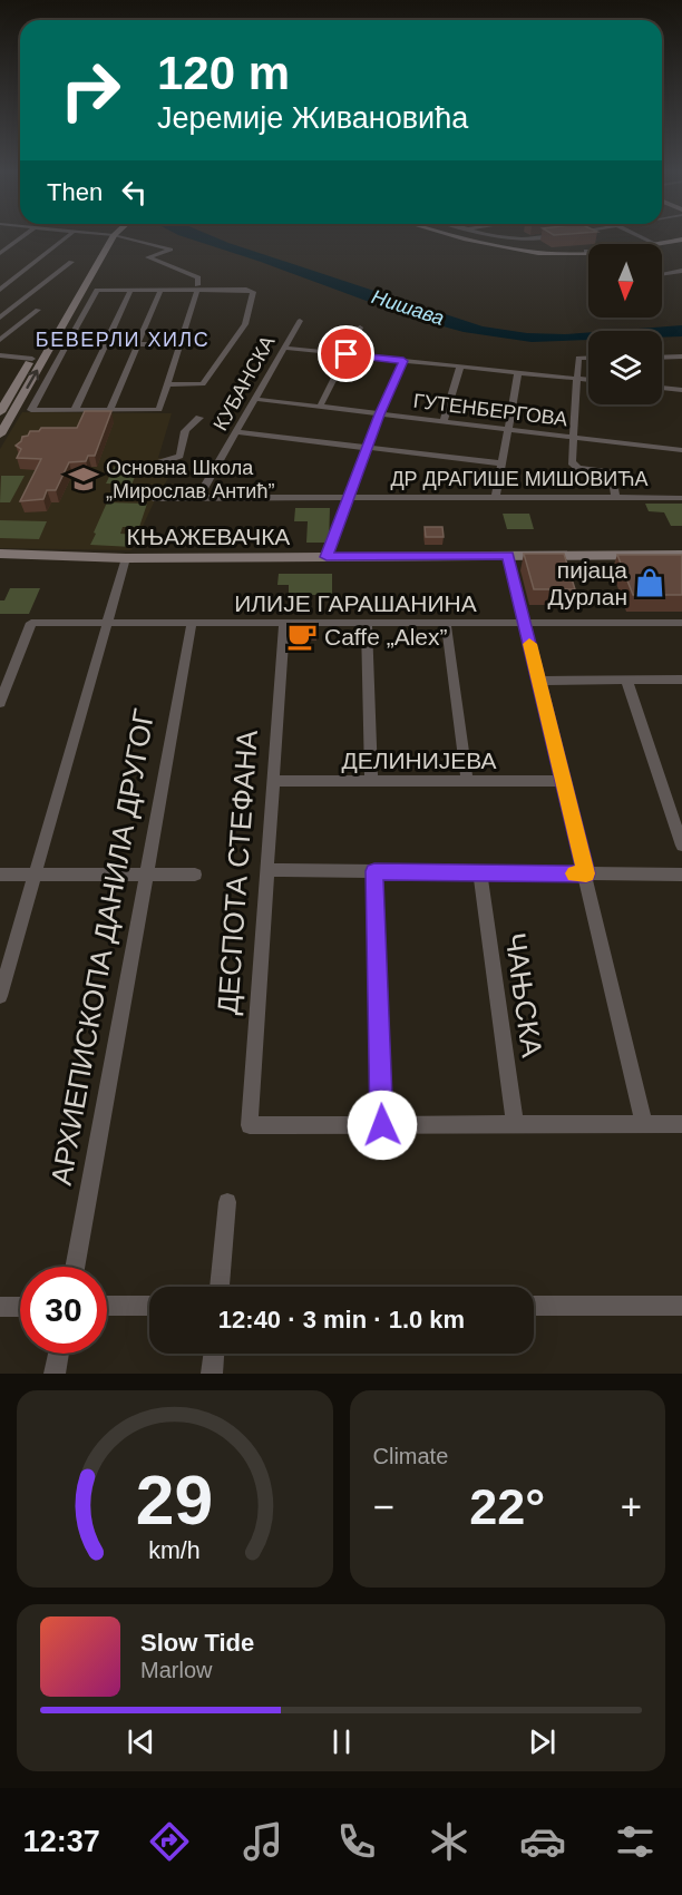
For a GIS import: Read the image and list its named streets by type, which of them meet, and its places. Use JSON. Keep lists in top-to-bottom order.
{
  "streets": {
    "main road": ["КЊАЖЕВАЧКА"],
    "street": [
      "КУБАНСКА",
      "ГУТЕНБЕРГОВА",
      "ДР ДРАГИШЕ МИШОВИЋА",
      "ИЛИЈЕ ГАРАШАНИНА",
      "ДЕЛИНИЈЕВА",
      "ДЕСПОТА СТЕФАНА",
      "АРХИЕПИСКОПА ДАНИЛА ДРУГОГ",
      "ЧАЊСКА"
    ]
  },
  "crossings": [
    ["КУБАНСКА", "ГУТЕНБЕРГОВА"],
    ["КУБАНСКА", "ДР ДРАГИШЕ МИШОВИЋА"],
    ["ИЛИЈЕ ГАРАШАНИНА", "ДЕСПОТА СТЕФАНА"],
    ["ИЛИЈЕ ГАРАШАНИНА", "АРХИЕПИСКОПА ДАНИЛА ДРУГОГ"],
    ["ДЕЛИНИЈЕВА", "ДЕСПОТА СТЕФАНА"]
  ],
  "districts": ["БЕВЕРЛИ ХИЛС"],
  "water": ["Нишава"],
  "places": {
    "school or university": ["Основна Школа „Мирослав Антић”"],
    "shop": ["пијаца Дурлан"],
    "cafe": ["Caffe „Alex”"]
  },
  "north": "bottom",
  "page": {
    "turn": ["120 m", "Јеремије Живановића"],
    "then": "Then",
    "limit": "30",
    "trip": "12:40 · 3 min · 1.0 km",
    "tile": "Climate",
    "heat": ["−", "22°", "+"],
    "song": ["Slow Tide", "Marlow"],
    "tabs": "12:37",
    "gauge": ["29", "km/h"]
  }
}
